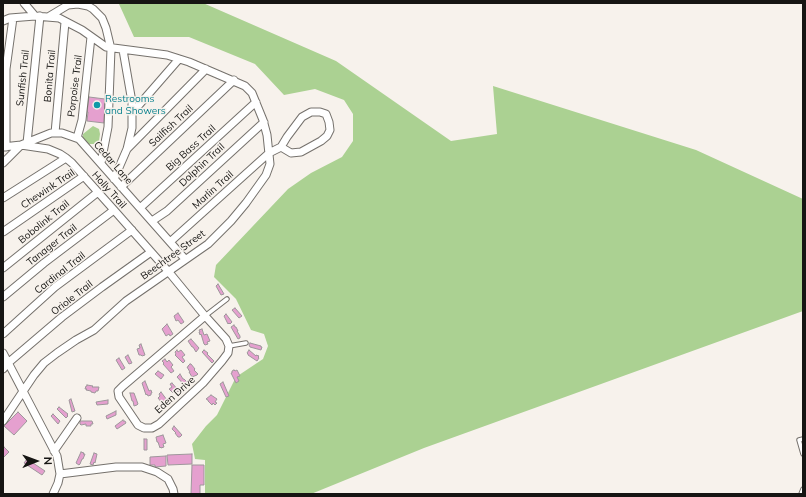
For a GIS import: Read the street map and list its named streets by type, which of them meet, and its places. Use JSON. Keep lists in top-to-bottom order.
{
  "streets": {
    "street": [
      "Bonita Trail",
      "Sunfish Trail",
      "Porpoise Trail",
      "Sailfish Trail",
      "Big Bass Trail",
      "Cedar Lane",
      "Dolphin Trail",
      "Chewink Trail",
      "Holly Trail",
      "Marlin Trail",
      "Bobolink Trail",
      "Tanager Trail",
      "Beechtree Street",
      "Cardinal Trail",
      "Oriole Trail",
      "Eden Drive"
    ]
  },
  "crossings": [
    ["Bonita Trail", "Beechtree Street"],
    ["Sunfish Trail", "Holly Trail"],
    ["Sunfish Trail", "Beechtree Street"],
    ["Porpoise Trail", "Cedar Lane"],
    ["Porpoise Trail", "Beechtree Street"],
    ["Sailfish Trail", "Cedar Lane"],
    ["Sailfish Trail", "Beechtree Street"],
    ["Big Bass Trail", "Cedar Lane"],
    ["Big Bass Trail", "Beechtree Street"],
    ["Cedar Lane", "Dolphin Trail"],
    ["Cedar Lane", "Marlin Trail"],
    ["Cedar Lane", "Beechtree Street"],
    ["Dolphin Trail", "Beechtree Street"],
    ["Chewink Trail", "Holly Trail"],
    ["Holly Trail", "Bobolink Trail"],
    ["Holly Trail", "Tanager Trail"],
    ["Holly Trail", "Beechtree Street"],
    ["Holly Trail", "Cardinal Trail"],
    ["Holly Trail", "Oriole Trail"],
    ["Marlin Trail", "Beechtree Street"]
  ],
  "places": ["Restrooms and Showers"],
  "north": "right"
}
